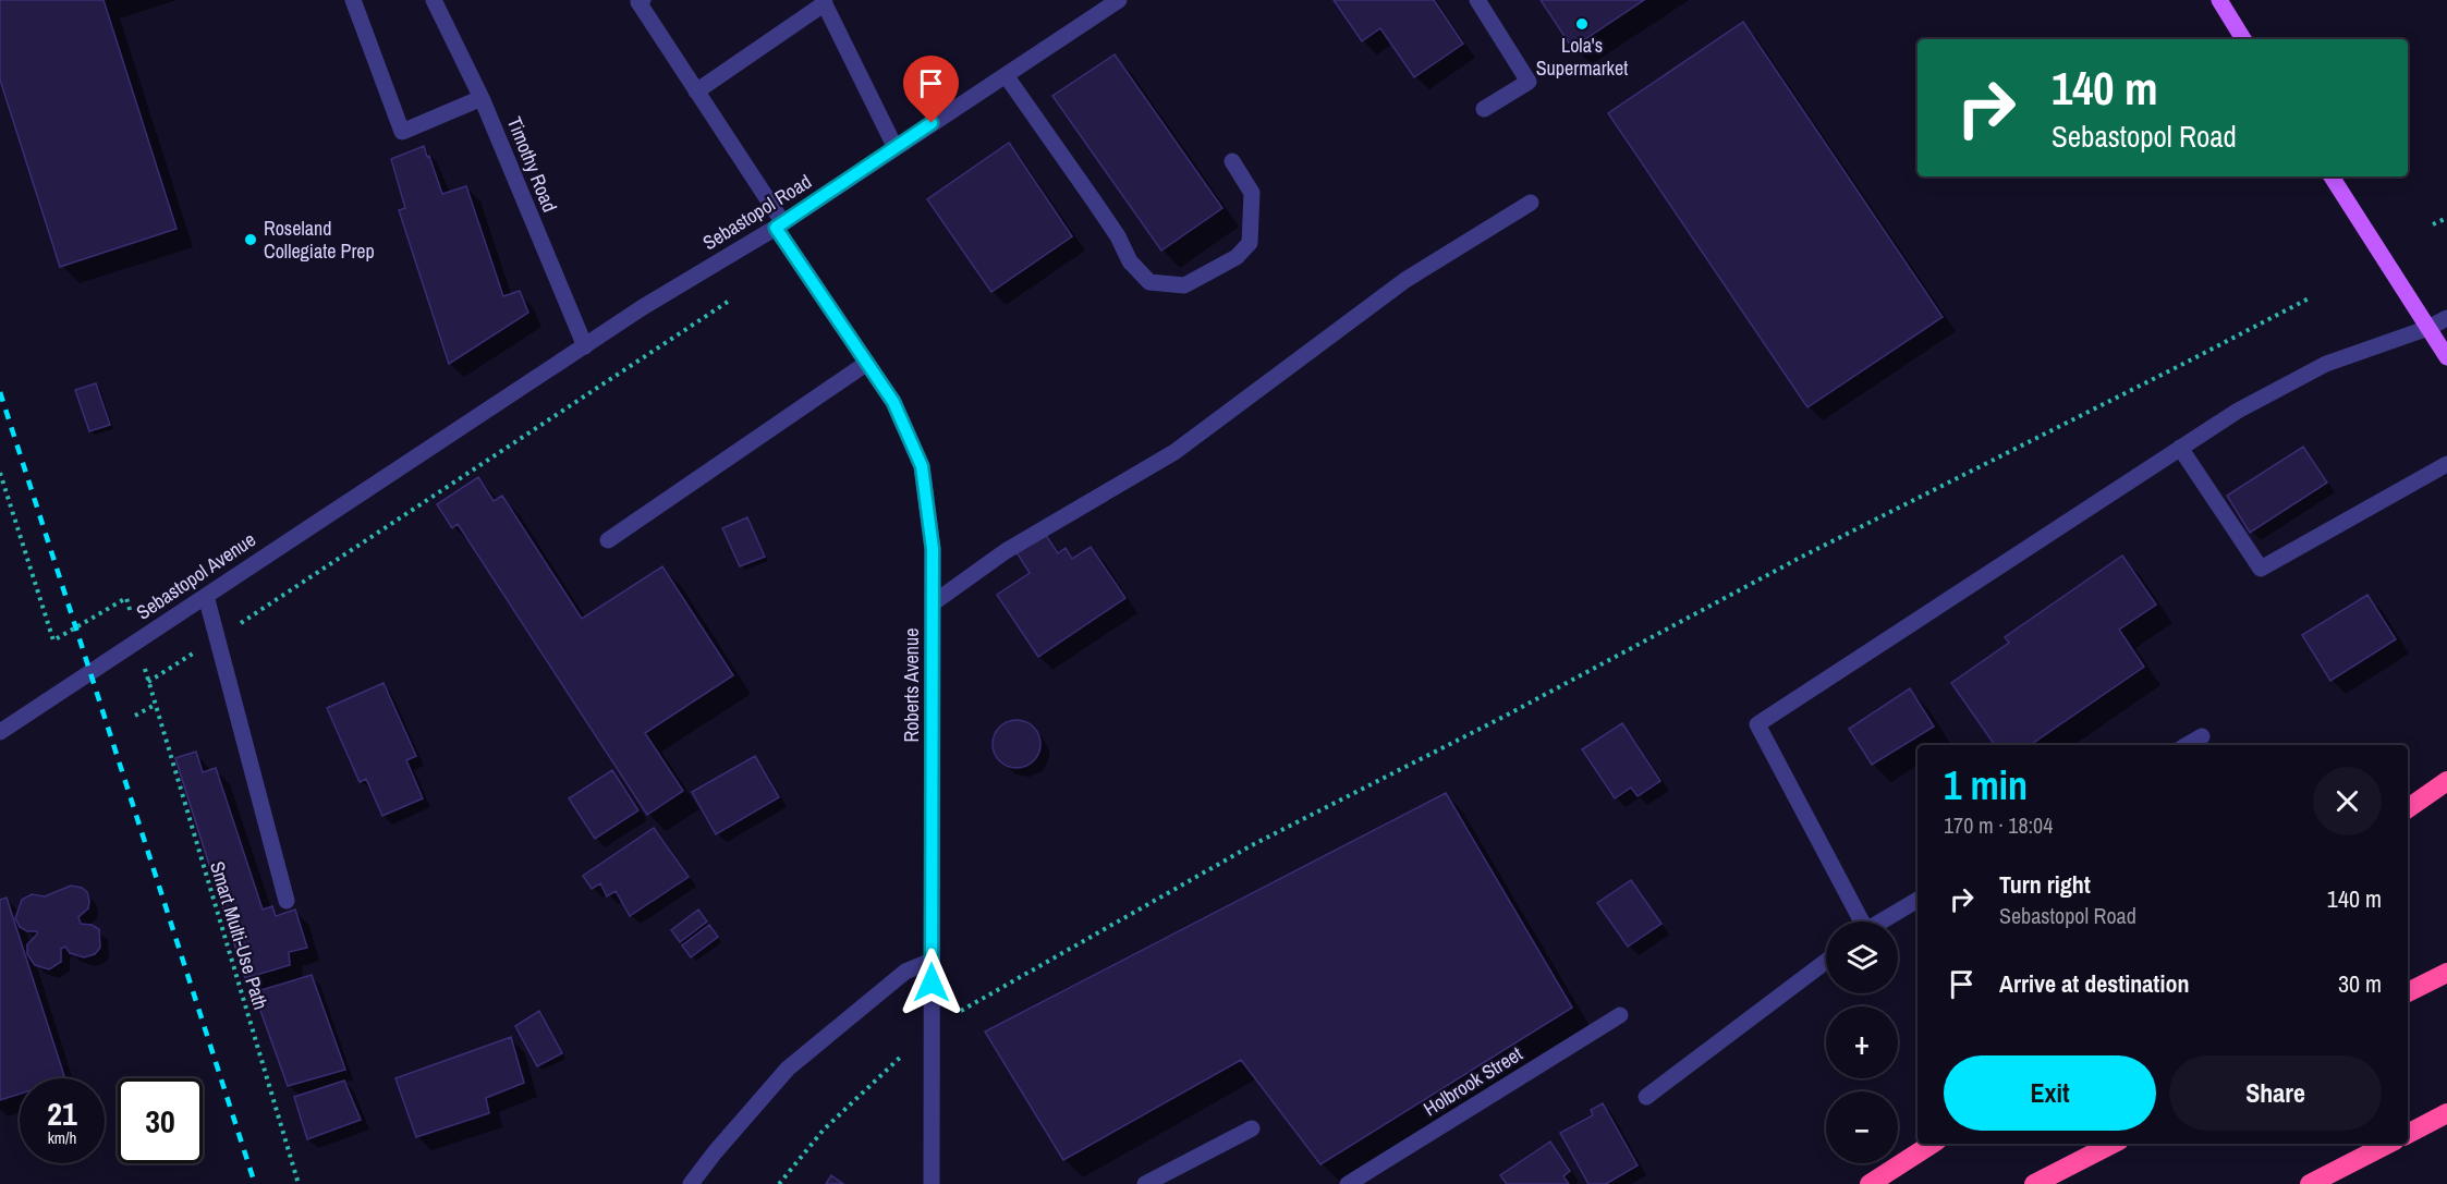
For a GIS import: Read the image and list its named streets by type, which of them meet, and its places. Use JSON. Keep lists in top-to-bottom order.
{
  "streets": {
    "street": [
      "Timothy Road",
      "Sebastopol Road",
      "Sebastopol Avenue",
      "Roberts Avenue",
      "Holbrook Street"
    ],
    "path": ["Smart Multi-Use Path"]
  },
  "crossings": [
    ["Timothy Road", "Sebastopol Road"],
    ["Sebastopol Road", "Sebastopol Avenue"],
    ["Sebastopol Road", "Roberts Avenue"]
  ],
  "places": ["Lola's Supermarket", "Roseland Collegiate Prep"],
  "page": {
    "turn": ["140 m", "Sebastopol Road"],
    "heading": ["1 min", "170 m · 18:04"],
    "list": [
      {
        "name": "Turn right",
        "note": "Sebastopol Road",
        "value": "140 m"
      },
      {
        "name": "Arrive at destination",
        "value": "30 m"
      }
    ],
    "map_buttons": ["+", "−"],
    "buttons": ["Exit", "Share"],
    "speed": "21 km/h",
    "limit": "30"
  }
}
